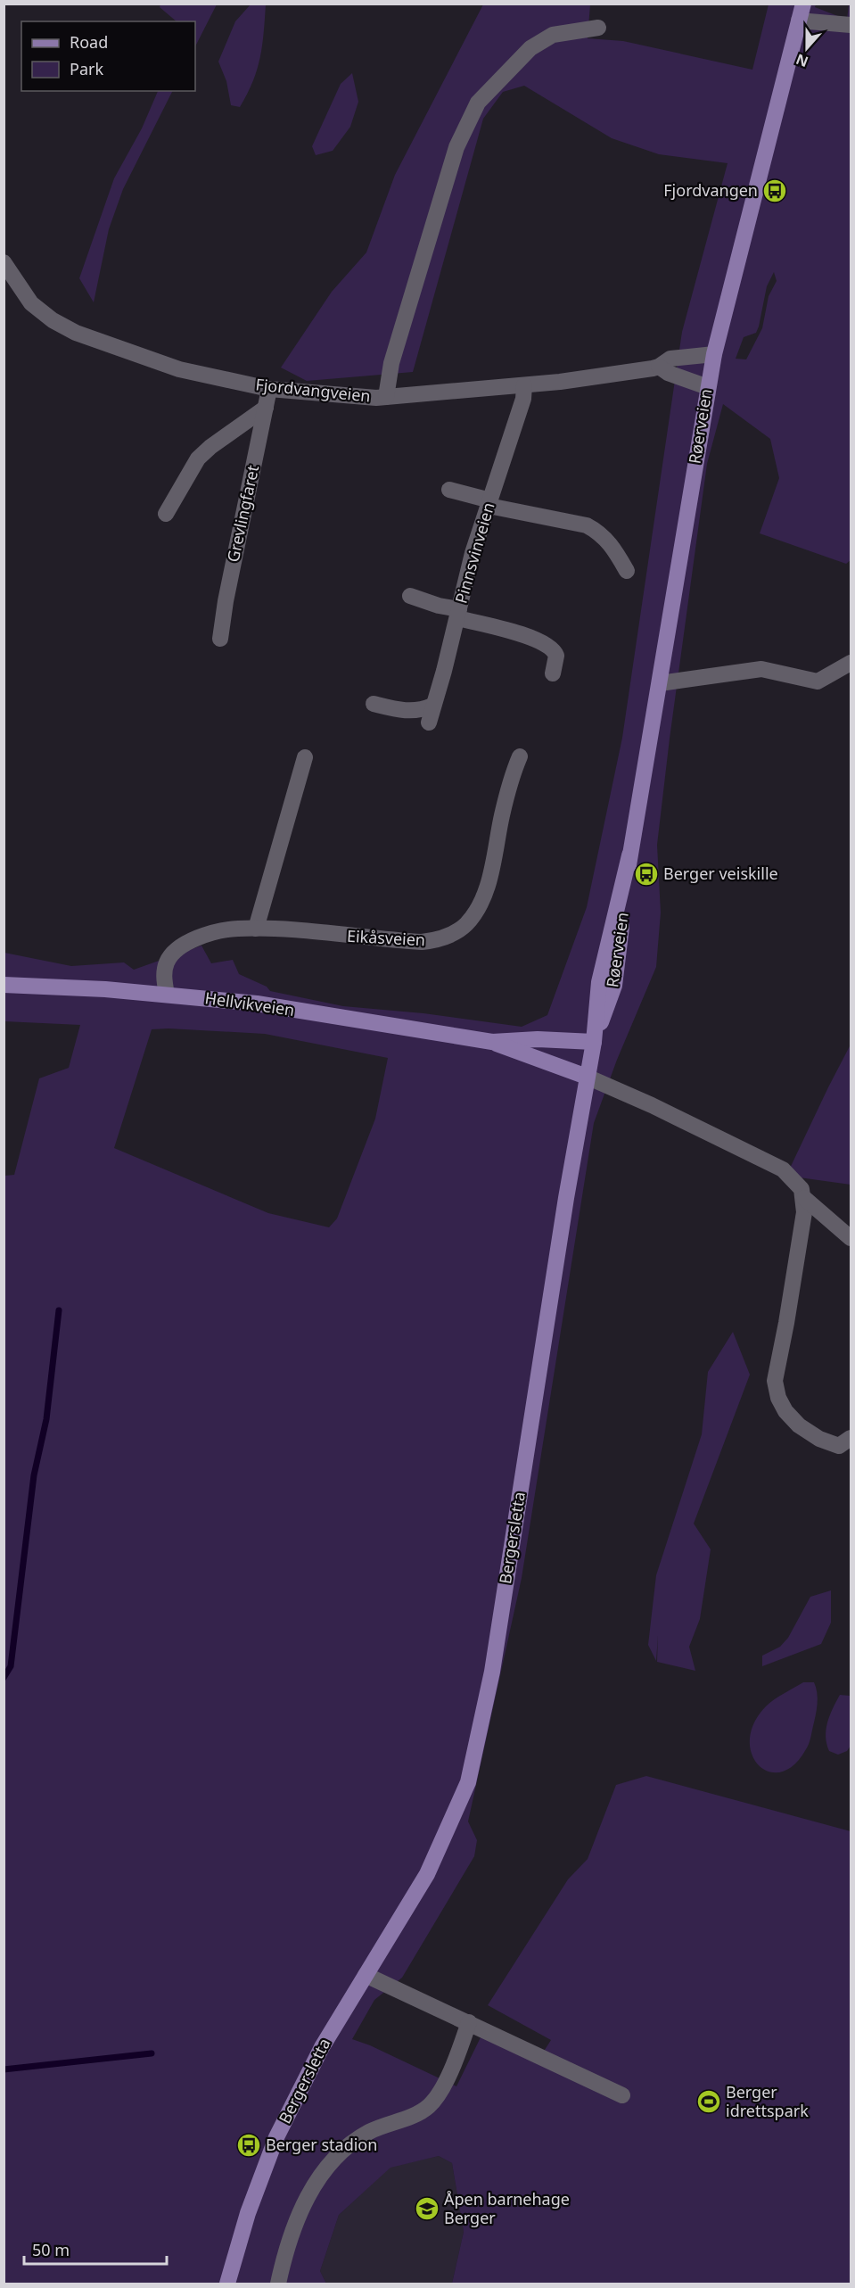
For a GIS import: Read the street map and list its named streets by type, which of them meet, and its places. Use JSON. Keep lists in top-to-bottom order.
{
  "streets": {
    "main road": ["Røerveien", "Hellvikveien", "Bergersletta"],
    "street": [
      "Fjordvangveien",
      "Grevlingfaret",
      "Pinnsvinveien",
      "Eikåsveien"
    ]
  },
  "crossings": [
    ["Fjordvangveien", "Røerveien"],
    ["Fjordvangveien", "Grevlingfaret"],
    ["Fjordvangveien", "Pinnsvinveien"],
    ["Røerveien", "Hellvikveien"],
    ["Røerveien", "Bergersletta"],
    ["Eikåsveien", "Hellvikveien"],
    ["Hellvikveien", "Bergersletta"]
  ],
  "places": {
    "bus stop": ["Fjordvangen", "Berger veiskille", "Berger stadion"],
    "sports": ["Berger idrettspark"],
    "school or university": ["Åpen barnehage Berger"]
  },
  "legend": ["Road", "Park"],
  "scale_bar": "50 m",
  "north": "bottom"
}
